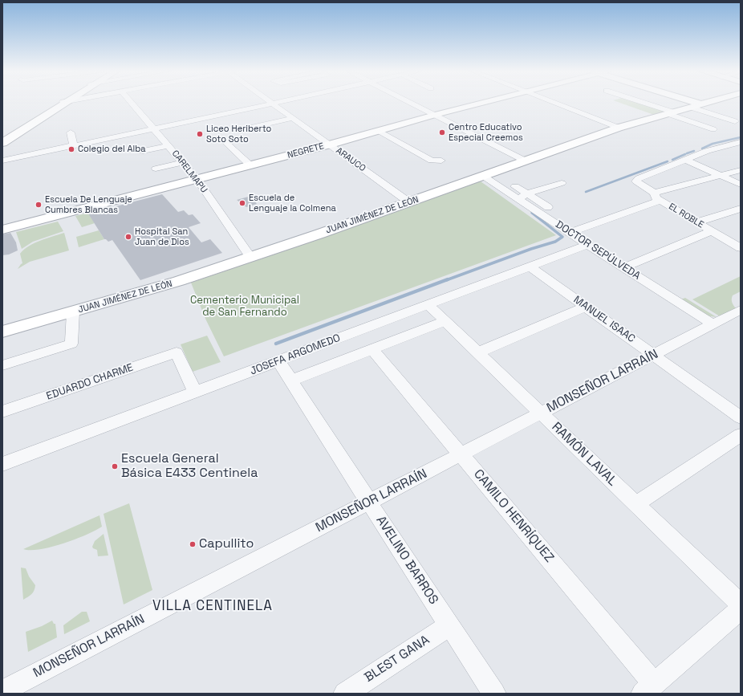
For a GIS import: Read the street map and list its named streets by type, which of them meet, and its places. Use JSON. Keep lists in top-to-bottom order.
{
  "streets": {
    "main road": ["NEGRETE", "JUAN JIMÉNEZ DE LEÓN"],
    "street": [
      "ARAUCO",
      "CARELMAPU",
      "EL ROBLE",
      "DOCTOR SEPÚLVEDA",
      "MANUEL ISAAC",
      "JOSEFA ARGOMEDO",
      "MONSEÑOR LARRAÍN",
      "EDUARDO CHARME",
      "RAMÓN LAVAL",
      "CAMILO HENRÍQUEZ",
      "AVELINO BARROS",
      "BLEST GANA"
    ]
  },
  "crossings": [
    ["NEGRETE", "ARAUCO"],
    ["NEGRETE", "CARELMAPU"],
    ["ARAUCO", "JUAN JIMÉNEZ DE LEÓN"],
    ["CARELMAPU", "JUAN JIMÉNEZ DE LEÓN"],
    ["JUAN JIMÉNEZ DE LEÓN", "DOCTOR SEPÚLVEDA"],
    ["DOCTOR SEPÚLVEDA", "JOSEFA ARGOMEDO"],
    ["DOCTOR SEPÚLVEDA", "MONSEÑOR LARRAÍN"],
    ["MANUEL ISAAC", "JOSEFA ARGOMEDO"],
    ["MANUEL ISAAC", "MONSEÑOR LARRAÍN"],
    ["JOSEFA ARGOMEDO", "EDUARDO CHARME"],
    ["JOSEFA ARGOMEDO", "RAMÓN LAVAL"],
    ["JOSEFA ARGOMEDO", "AVELINO BARROS"],
    ["MONSEÑOR LARRAÍN", "RAMÓN LAVAL"],
    ["MONSEÑOR LARRAÍN", "CAMILO HENRÍQUEZ"],
    ["MONSEÑOR LARRAÍN", "AVELINO BARROS"],
    ["AVELINO BARROS", "BLEST GANA"]
  ],
  "districts": ["VILLA CENTINELA"],
  "parks": ["Cementerio Municipal de San Fernando"],
  "places": [
    "Centro Educativo Especial Creemos",
    "Liceo Heriberto Soto Soto",
    "Colegio del Alba",
    "Escuela de Lenguaje la Colmena",
    "Escuela De Lenguaje Cumbres Blancas",
    "Hospital San Juan de Dios",
    "Escuela General Básica E433 Centinela",
    "Capullito"
  ]
}
